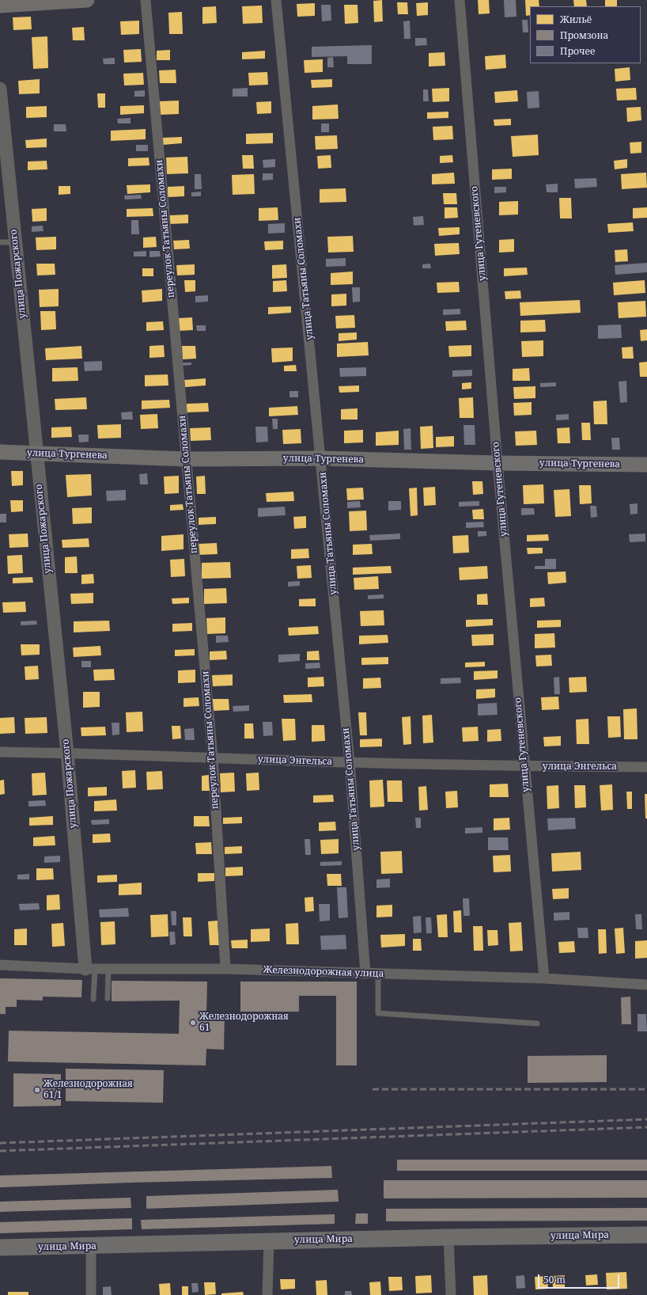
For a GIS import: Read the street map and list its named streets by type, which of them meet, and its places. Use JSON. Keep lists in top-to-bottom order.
{
  "streets": {
    "main road": ["улица Тургенева", "улица Мира"],
    "street": [
      "переулок Татьяны Соломахи",
      "улица Гутеневского",
      "улица Пожарского",
      "улица Татьяны Соломахи",
      "улица Энгельса",
      "Железнодорожная улица"
    ]
  },
  "crossings": [
    ["переулок Татьяны Соломахи", "улица Тургенева"],
    ["переулок Татьяны Соломахи", "улица Энгельса"],
    ["переулок Татьяны Соломахи", "Железнодорожная улица"],
    ["улица Гутеневского", "улица Тургенева"],
    ["улица Гутеневского", "улица Энгельса"],
    ["улица Гутеневского", "Железнодорожная улица"],
    ["улица Пожарского", "улица Тургенева"],
    ["улица Пожарского", "улица Энгельса"],
    ["улица Пожарского", "Железнодорожная улица"],
    ["улица Татьяны Соломахи", "улица Тургенева"],
    ["улица Татьяны Соломахи", "улица Энгельса"],
    ["улица Татьяны Соломахи", "Железнодорожная улица"]
  ],
  "places": ["Железнодорожная 61", "Железнодорожная 61/1"],
  "legend": ["Жильё", "Промзона", "Прочее"],
  "scale_bar": "50 m"
}
